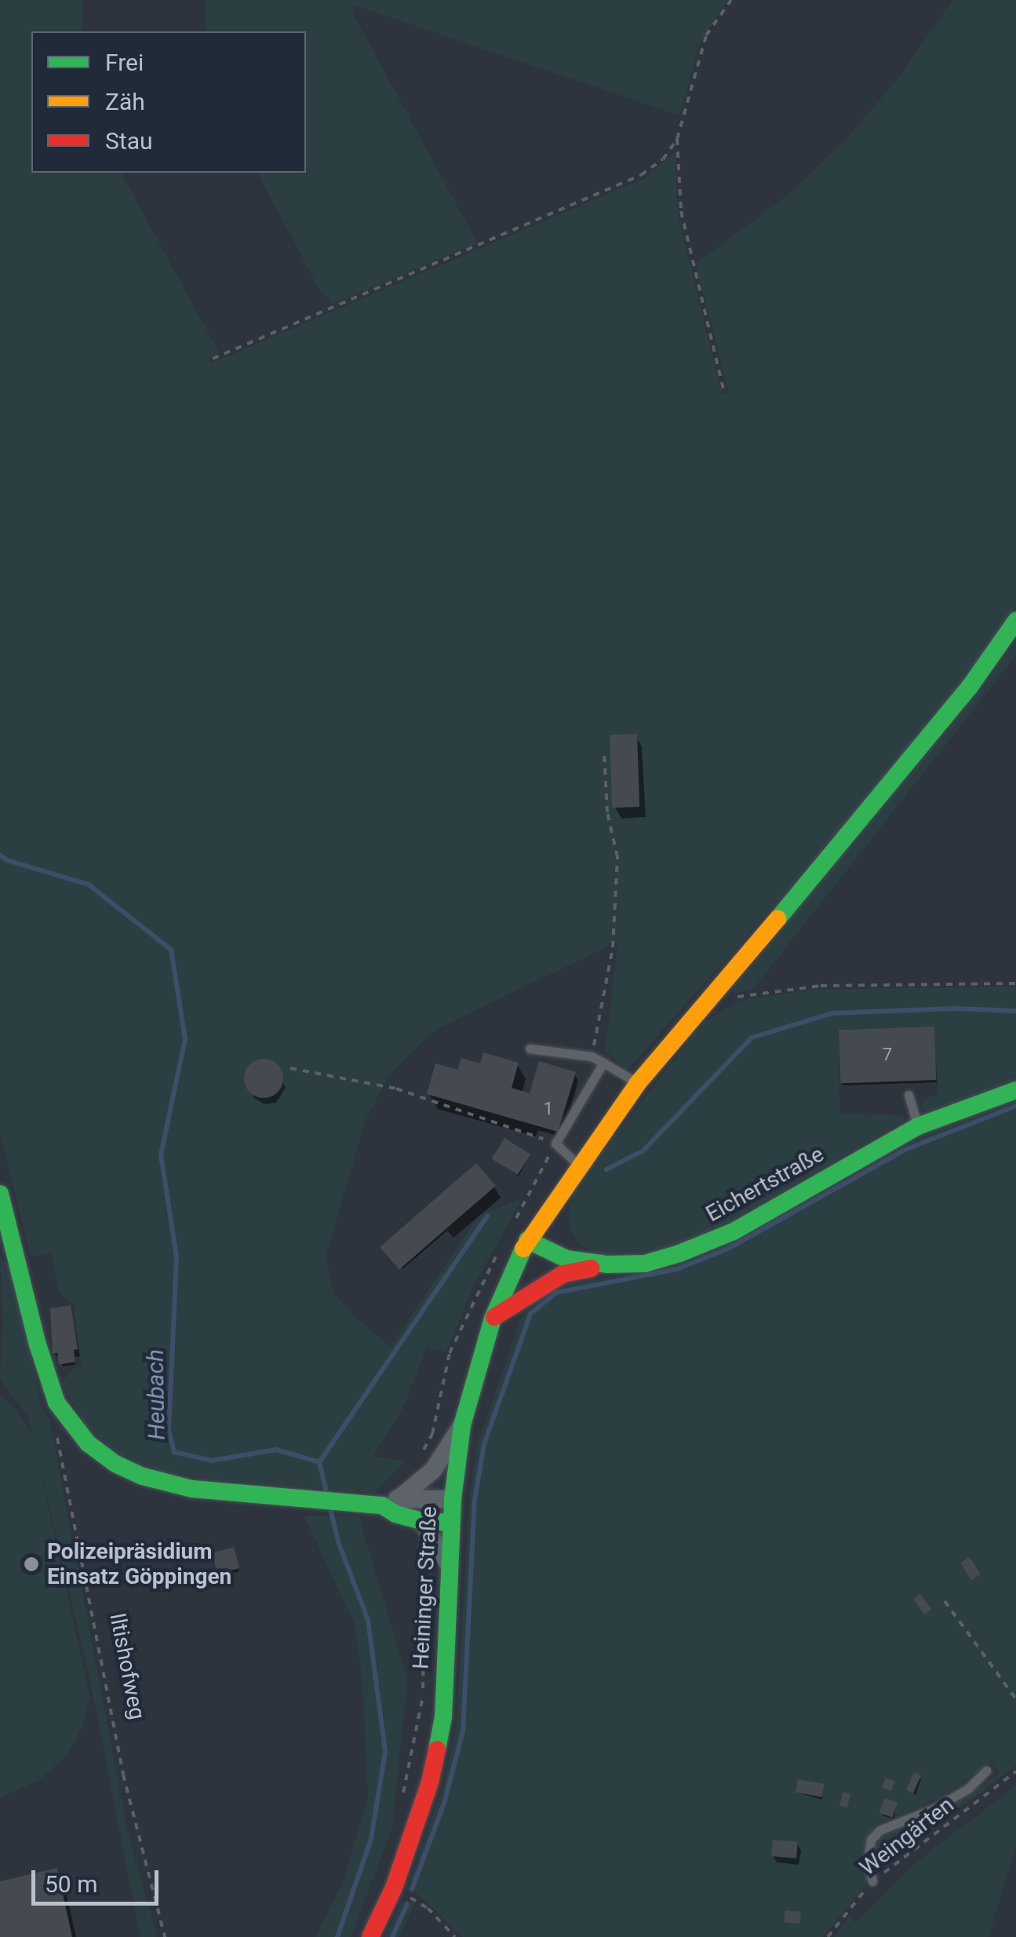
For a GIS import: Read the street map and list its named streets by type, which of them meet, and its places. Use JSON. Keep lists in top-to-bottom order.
{
  "streets": {
    "main road": ["Eichertstraße", "Heininger Straße"],
    "path": ["Iltishofweg", "Weingärten"]
  },
  "crossings": [
    ["Eichertstraße", "Heininger Straße"]
  ],
  "water": ["Heubach"],
  "places": ["Polizeipräsidium Einsatz Göppingen"],
  "house_numbers": ["7", "1"],
  "legend": ["Frei", "Zäh", "Stau"],
  "scale_bar": "50 m"
}
